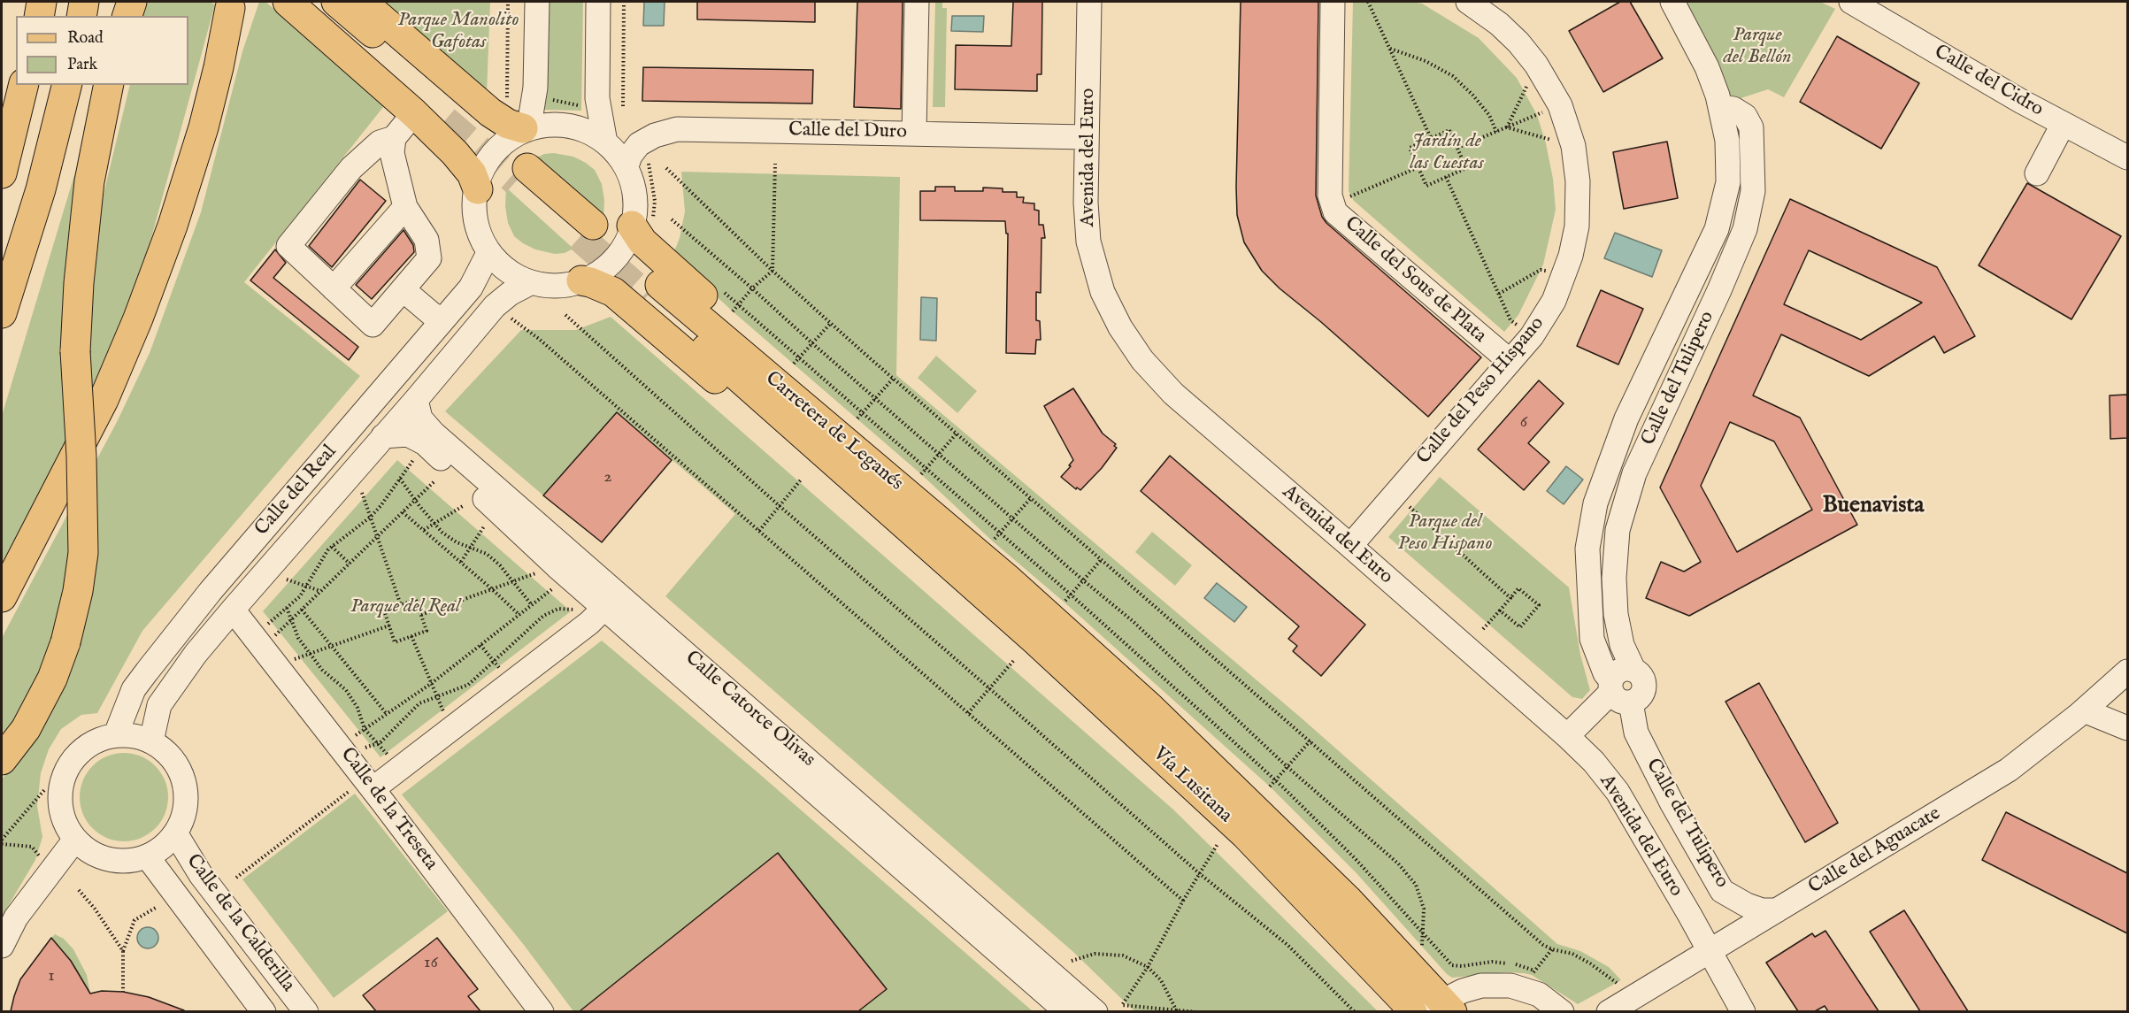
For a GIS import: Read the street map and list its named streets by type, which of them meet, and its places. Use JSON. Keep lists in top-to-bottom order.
{
  "streets": {
    "main road": ["Carretera de Leganés", "Vía Lusitana"],
    "street": [
      "Calle del Cidro",
      "Calle del Duro",
      "Avenida del Euro",
      "Calle del Sous de Plata",
      "Calle del Tulipero",
      "Calle del Peso Hispano",
      "Calle del Real",
      "Calle Catorce Olivas",
      "Calle de la Treseta",
      "Calle del Aguacate",
      "Calle de la Calderilla"
    ]
  },
  "crossings": [
    ["Calle del Duro", "Avenida del Euro"],
    ["Calle del Duro", "Calle del Real"],
    ["Avenida del Euro", "Calle del Peso Hispano"],
    ["Avenida del Euro", "Calle del Aguacate"],
    ["Calle del Sous de Plata", "Calle del Peso Hispano"],
    ["Calle del Tulipero", "Calle del Aguacate"],
    ["Carretera de Leganés", "Vía Lusitana"],
    ["Calle del Real", "Calle Catorce Olivas"],
    ["Calle del Real", "Calle de la Treseta"],
    ["Calle del Real", "Calle de la Calderilla"]
  ],
  "districts": ["Buenavista"],
  "parks": [
    "Parque Manolito Gafotas",
    "Parque del Bellón",
    "Jardín de las Cuestas",
    "Parque del Peso Hispano",
    "Parque del Real"
  ],
  "house_numbers": [
    "6",
    "2",
    "16",
    "1"
  ],
  "legend": ["Road", "Park"]
}
